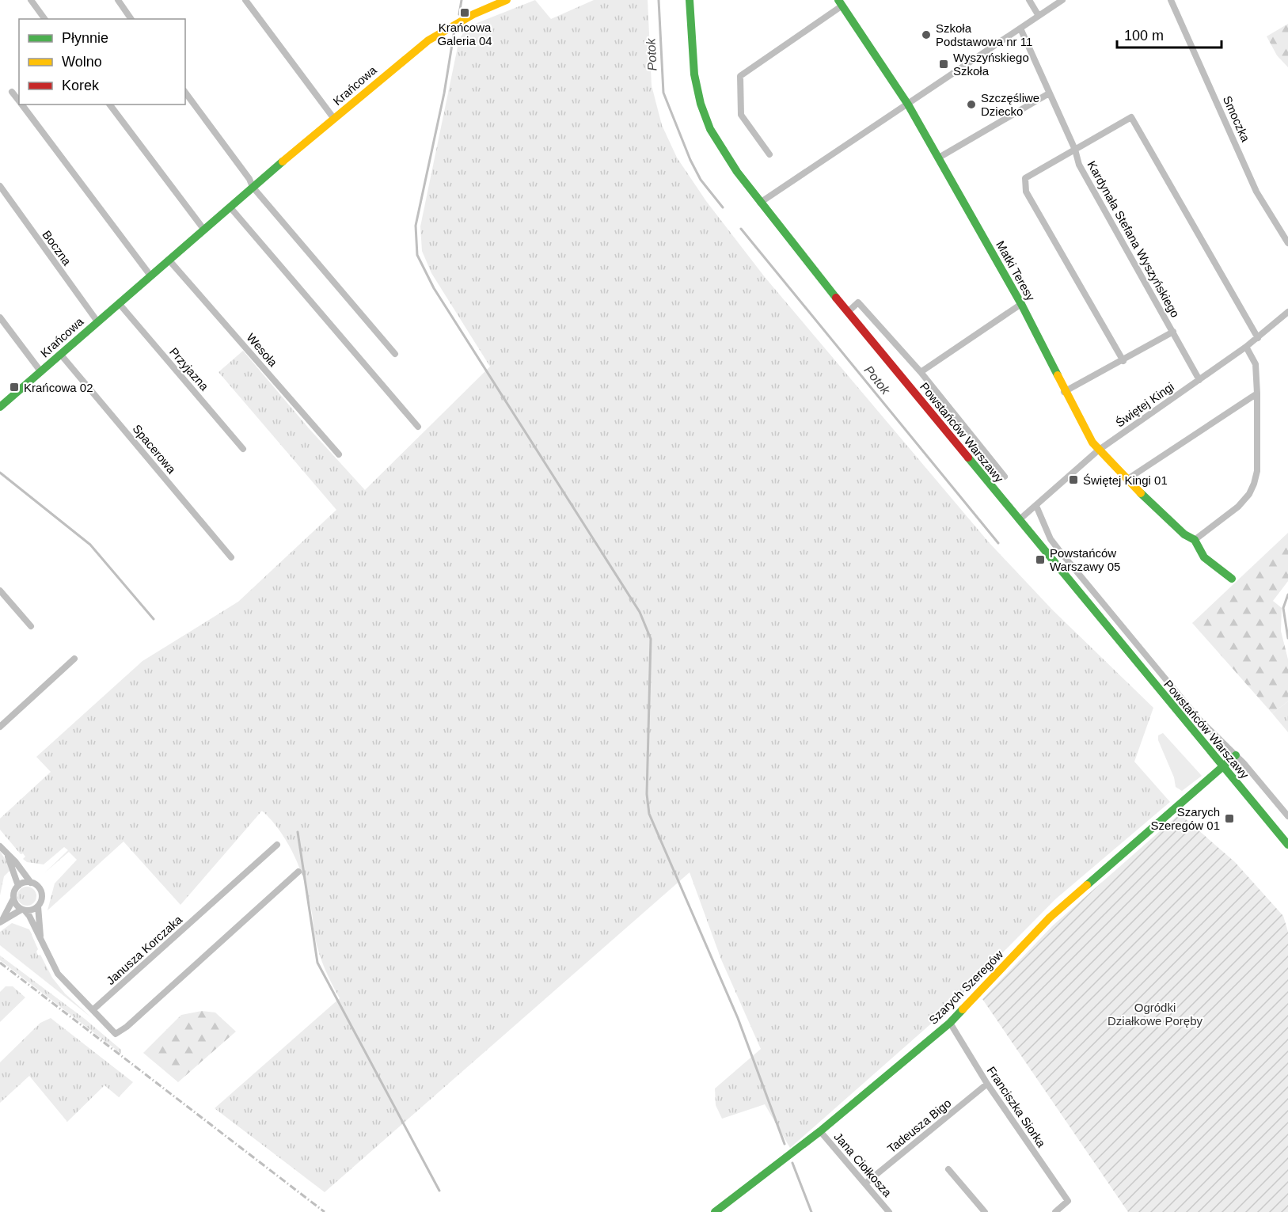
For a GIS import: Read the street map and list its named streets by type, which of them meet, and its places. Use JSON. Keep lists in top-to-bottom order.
{
  "streets": {
    "street": [
      "Krańcowa",
      "Smoczka",
      "Kardynała Stefana Wyszyńskiego",
      "Boczna",
      "Matki Teresy",
      "Wesoła",
      "Przyjazna",
      "Świętej Kingi",
      "Powstańców Warszawy",
      "Spacerowa",
      "Janusza Korczaka",
      "Szarych Szeregów",
      "Franciszka Siorka",
      "Tadeusza Bigo",
      "Jana Ciołkosza"
    ]
  },
  "crossings": [
    ["Krańcowa", "Boczna"],
    ["Krańcowa", "Wesoła"],
    ["Krańcowa", "Przyjazna"],
    ["Krańcowa", "Spacerowa"],
    ["Kardynała Stefana Wyszyńskiego", "Świętej Kingi"],
    ["Matki Teresy", "Świętej Kingi"],
    ["Świętej Kingi", "Powstańców Warszawy"],
    ["Powstańców Warszawy", "Szarych Szeregów"],
    ["Szarych Szeregów", "Franciszka Siorka"],
    ["Szarych Szeregów", "Jana Ciołkosza"],
    ["Franciszka Siorka", "Tadeusza Bigo"],
    ["Tadeusza Bigo", "Jana Ciołkosza"]
  ],
  "water": ["Potok"],
  "parks": ["Ogródki Działkowe Poręby"],
  "places": {
    "transit": [
      "Krańcowa Galeria 04",
      "Wyszyńskiego Szkoła",
      "Krańcowa 02",
      "Świętej Kingi 01",
      "Powstańców Warszawy 05",
      "Szarych Szeregów 01"
    ],
    "other": ["Szkoła Podstawowa nr 11", "Szczęśliwe Dziecko"]
  },
  "legend": ["Płynnie", "Wolno", "Korek"],
  "scale_bar": "100 m"
}
